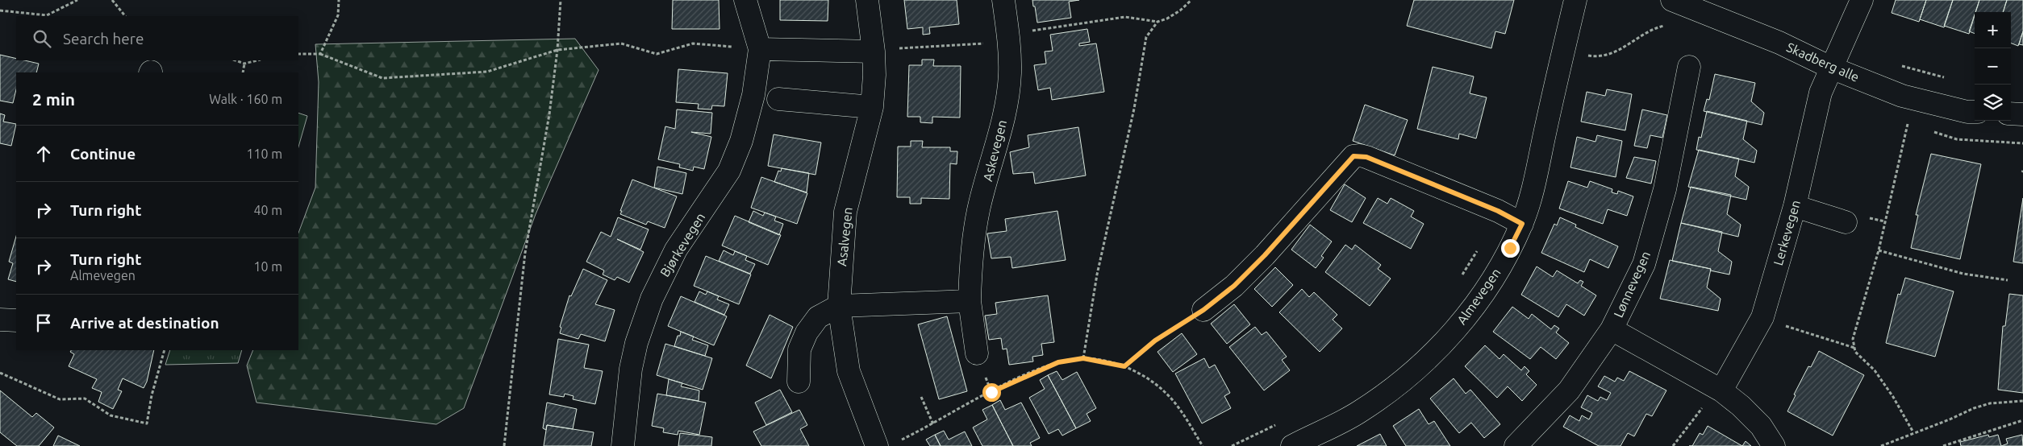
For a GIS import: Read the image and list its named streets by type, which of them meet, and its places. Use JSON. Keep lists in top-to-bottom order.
{
  "streets": {
    "street": [
      "Skadberg alle",
      "Askevegen",
      "Lerkevegen",
      "Asalvegen",
      "Bjørkevegen",
      "Lønnevegen",
      "Almevegen"
    ]
  },
  "crossings": [
    ["Skadberg alle", "Lerkevegen"]
  ],
  "page": {
    "map_buttons": ["+", "−"],
    "search": "Search here",
    "heading": ["2 min", "Walk · 160 m"],
    "list": [
      ["Continue", "110 m"],
      ["Turn right", "40 m"],
      ["Turn right", "Almevegen", "10 m"],
      "Arrive at destination"
    ]
  }
}
